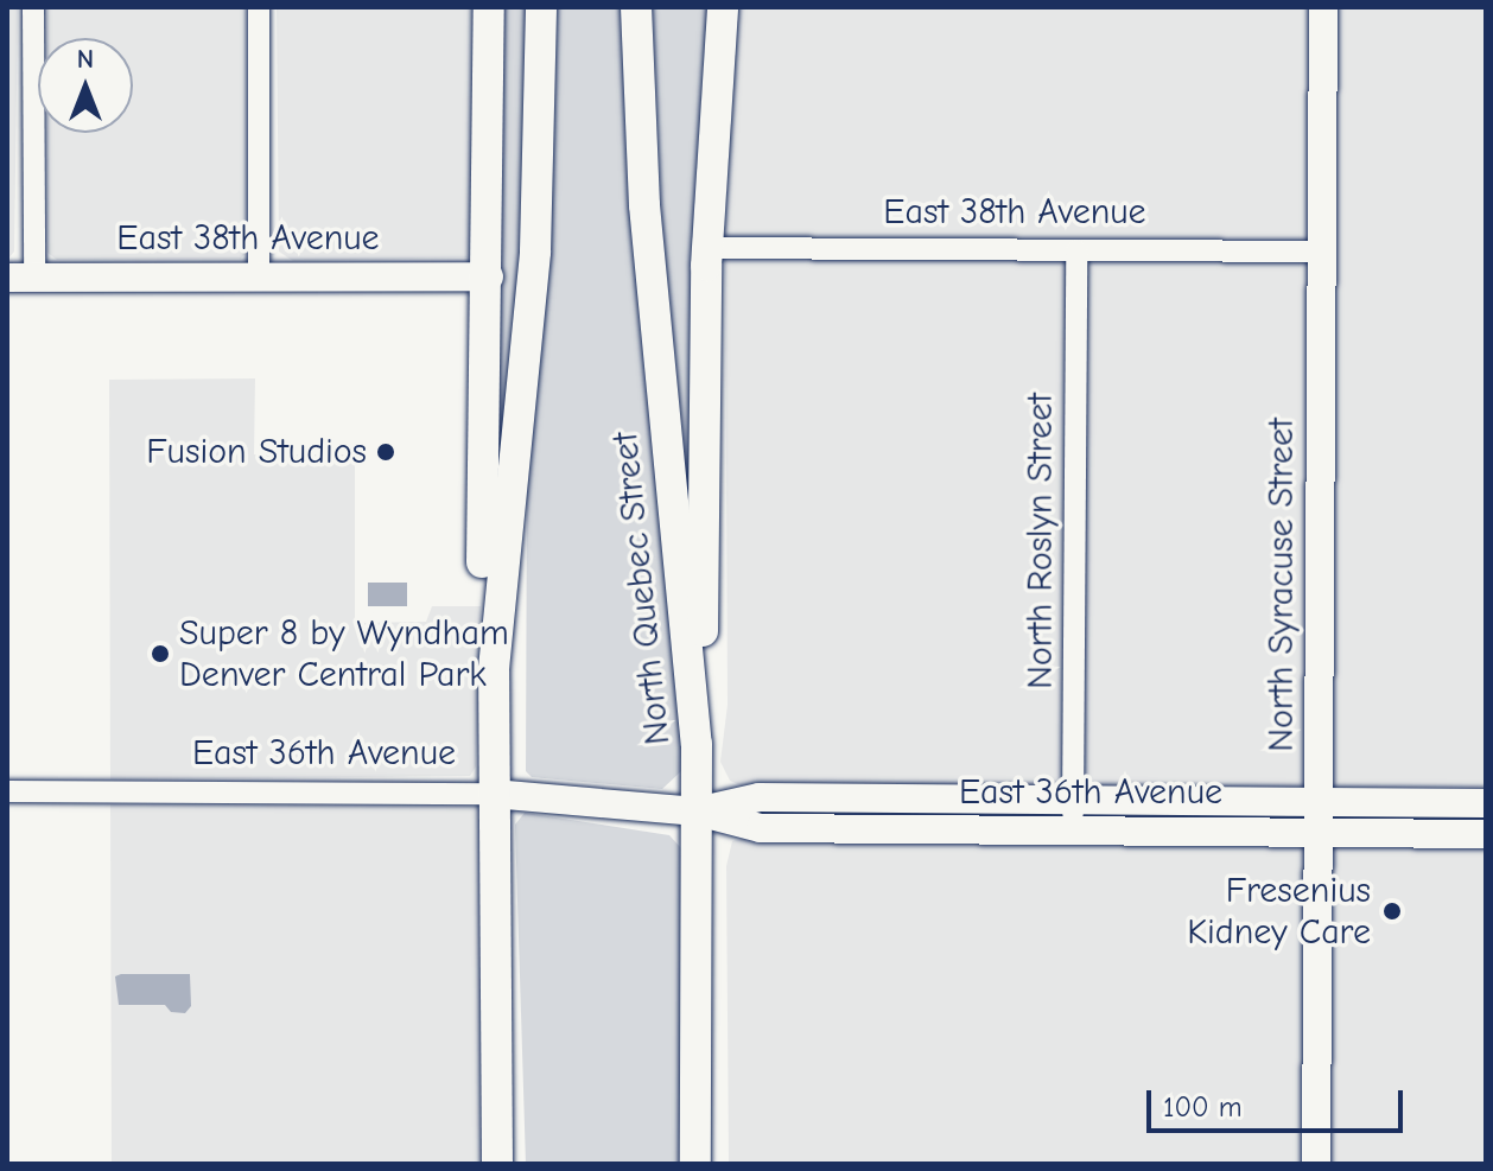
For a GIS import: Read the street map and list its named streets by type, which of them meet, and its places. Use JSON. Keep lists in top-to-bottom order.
{
  "streets": {
    "main road": ["North Quebec Street"],
    "street": [
      "East 38th Avenue",
      "North Roslyn Street",
      "North Syracuse Street",
      "East 36th Avenue"
    ]
  },
  "crossings": [
    ["East 38th Avenue", "North Roslyn Street"],
    ["East 38th Avenue", "North Syracuse Street"],
    ["North Roslyn Street", "East 36th Avenue"],
    ["North Syracuse Street", "East 36th Avenue"],
    ["North Quebec Street", "East 36th Avenue"]
  ],
  "places": ["Fusion Studios", "Super 8 by Wyndham Denver Central Park", "Fresenius Kidney Care"],
  "scale_bar": "100 m",
  "north": "top"
}
